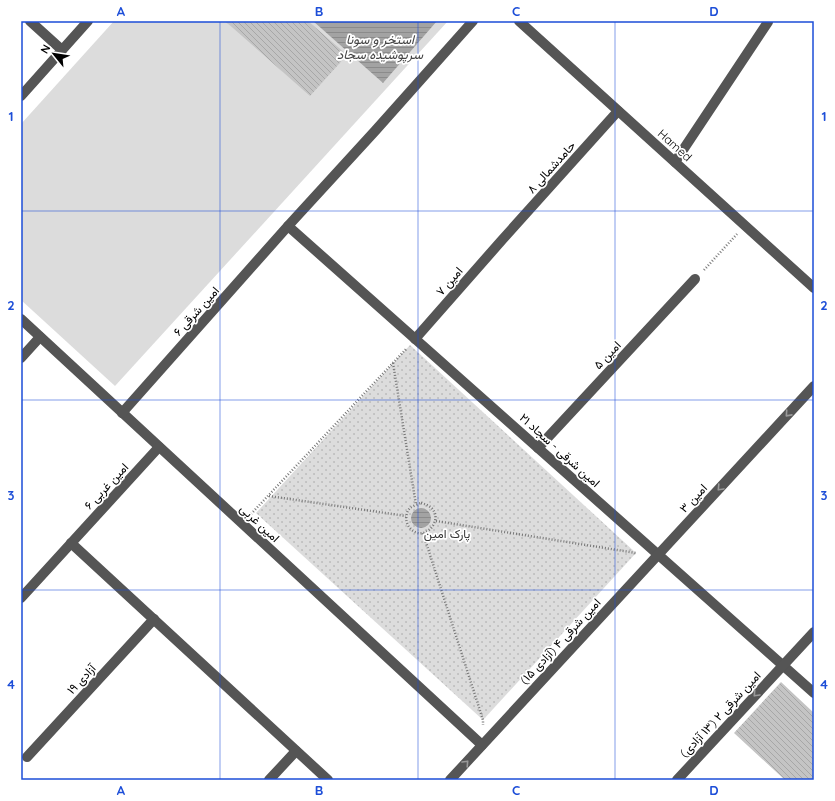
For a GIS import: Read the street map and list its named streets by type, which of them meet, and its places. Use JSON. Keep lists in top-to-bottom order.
{
  "streets": {
    "street": [
      "Hamed",
      "حامدشمالی ۸",
      "امین ۷",
      "امین شرقی ۶",
      "امین ۵",
      "امین شرقی - سجاد ۲۱",
      "امین غربی ۶",
      "امین ۳",
      "امین غربی",
      "امین شرقی ۴ (آزادی ۱۵)",
      "۱۹ آزادی",
      "امین شرقی ۲ (۱۳ آزادی)"
    ]
  },
  "crossings": [
    ["Hamed", "حامدشمالی ۸"],
    ["حامدشمالی ۸", "امین ۷"],
    ["امین ۷", "امین شرقی - سجاد ۲۱"],
    ["امین شرقی ۶", "امین شرقی - سجاد ۲۱"],
    ["امین شرقی ۶", "امین غربی"],
    ["امین ۵", "امین شرقی - سجاد ۲۱"],
    ["امین شرقی - سجاد ۲۱", "امین ۳"],
    ["امین شرقی - سجاد ۲۱", "امین شرقی ۴ (آزادی ۱۵)"],
    ["امین شرقی - سجاد ۲۱", "امین شرقی ۲ (۱۳ آزادی)"],
    ["امین غربی ۶", "امین غربی"],
    ["امین ۳", "امین شرقی ۴ (آزادی ۱۵)"],
    ["امین غربی", "امین شرقی ۴ (آزادی ۱۵)"]
  ],
  "one_way": ["امین ۳", "امین شرقی ۲ (۱۳ آزادی)"],
  "water": ["استخر و سونا سرپوشیده سجاد"],
  "parks": ["پارک امین"],
  "north": "top left",
  "grid": {
    "columns": [
      "A",
      "B",
      "C",
      "D"
    ],
    "rows": [
      "1",
      "2",
      "3",
      "4"
    ]
  }
}
